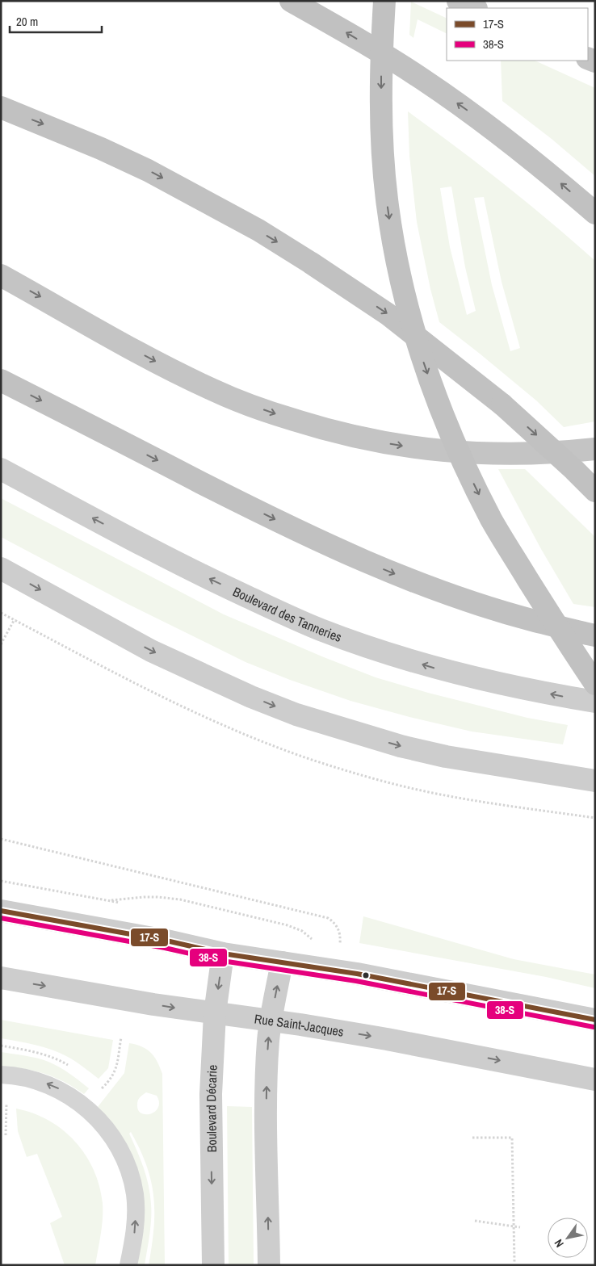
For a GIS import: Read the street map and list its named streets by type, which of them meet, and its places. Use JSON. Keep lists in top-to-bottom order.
{
  "streets": {
    "main road": ["Boulevard des Tanneries", "Rue Saint-Jacques", "Boulevard Décarie"]
  },
  "crossings": [
    ["Rue Saint-Jacques", "Boulevard Décarie"]
  ],
  "lines": ["transit line 17-S", "transit line 38-S"],
  "legend": ["17-S", "38-S"],
  "scale_bar": "20 m",
  "north": "bottom left"
}
